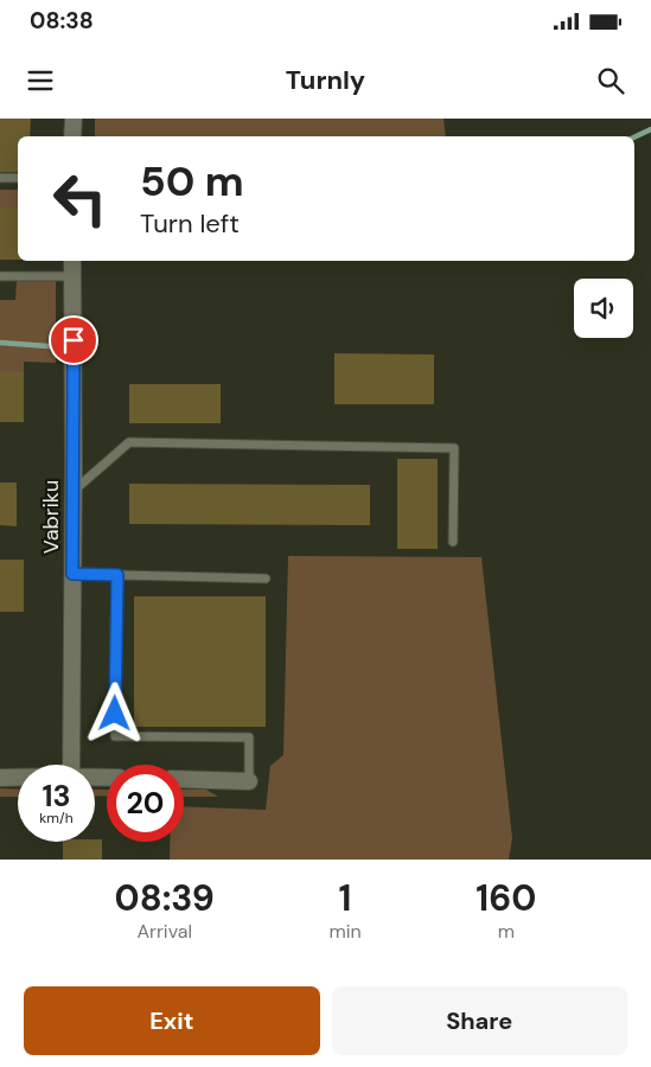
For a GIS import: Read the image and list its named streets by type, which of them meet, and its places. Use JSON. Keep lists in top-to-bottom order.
{
  "streets": {
    "street": ["Vabriku"]
  },
  "page": {
    "status": "08:38",
    "header": "Turnly",
    "turn": ["50 m", "Turn left"],
    "speed": "13 km/h",
    "limit": "20",
    "eta": [
      "08:39",
      "Arrival",
      "1",
      "min",
      "160",
      "m"
    ],
    "buttons": ["Exit", "Share"]
  }
}
